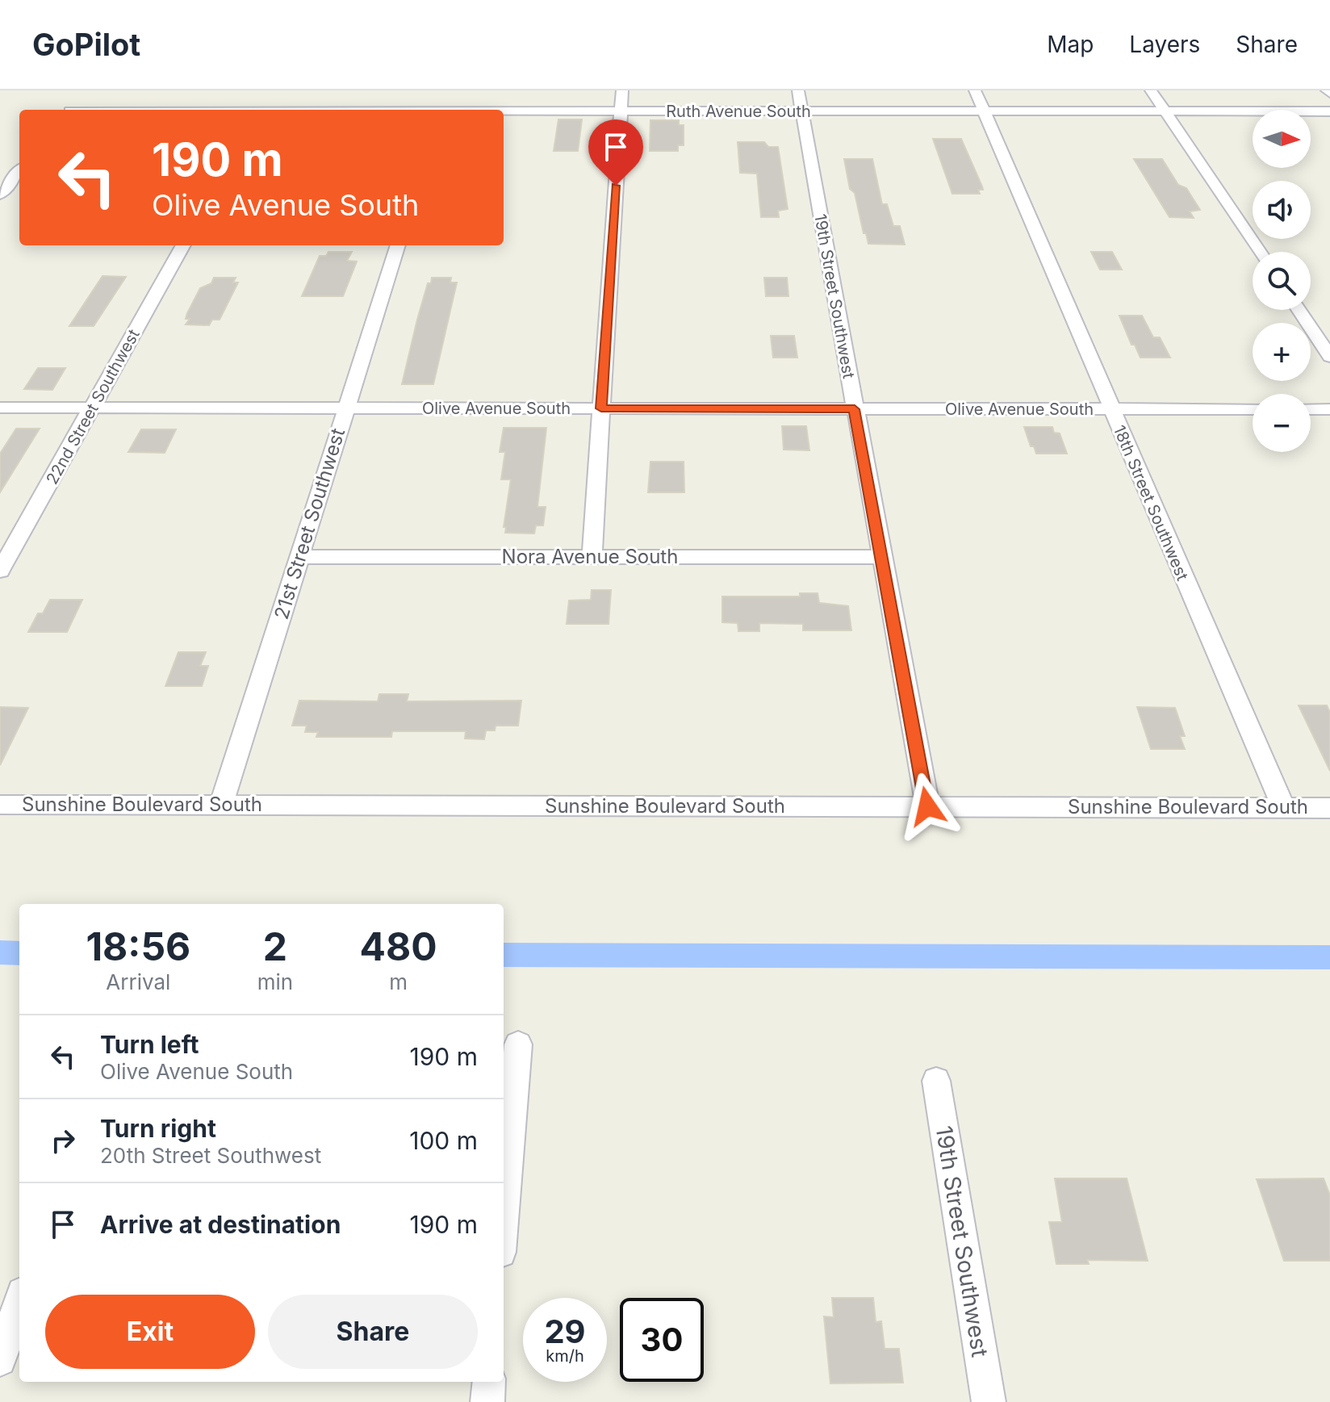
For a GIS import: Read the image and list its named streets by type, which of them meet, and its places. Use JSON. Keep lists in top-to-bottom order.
{
  "streets": {
    "street": [
      "Ruth Avenue South",
      "19th Street Southwest",
      "22nd Street Southwest",
      "Olive Avenue South",
      "18th Street Southwest",
      "21st Street Southwest",
      "Nora Avenue South",
      "Sunshine Boulevard South"
    ]
  },
  "crossings": [
    ["Ruth Avenue South", "19th Street Southwest"],
    ["Ruth Avenue South", "18th Street Southwest"],
    ["19th Street Southwest", "Olive Avenue South"],
    ["19th Street Southwest", "Nora Avenue South"],
    ["19th Street Southwest", "Sunshine Boulevard South"],
    ["22nd Street Southwest", "Olive Avenue South"],
    ["Olive Avenue South", "18th Street Southwest"],
    ["Olive Avenue South", "21st Street Southwest"],
    ["18th Street Southwest", "Sunshine Boulevard South"],
    ["21st Street Southwest", "Nora Avenue South"],
    ["21st Street Southwest", "Sunshine Boulevard South"]
  ],
  "north": "right",
  "page": {
    "header": "GoPilot",
    "nav": ["Map", "Layers", "Share"],
    "map_buttons": ["+", "−"],
    "turn": ["190 m", "Olive Avenue South"],
    "eta": [
      "18:56",
      "Arrival",
      "2",
      "min",
      "480",
      "m"
    ],
    "list": [
      {
        "name": "Turn left",
        "note": "Olive Avenue South",
        "value": "190 m"
      },
      {
        "name": "Turn right",
        "note": "20th Street Southwest",
        "value": "100 m"
      },
      {
        "name": "Arrive at destination",
        "value": "190 m"
      }
    ],
    "buttons": ["Exit", "Share"],
    "speed": "29 km/h",
    "limit": "30"
  }
}
